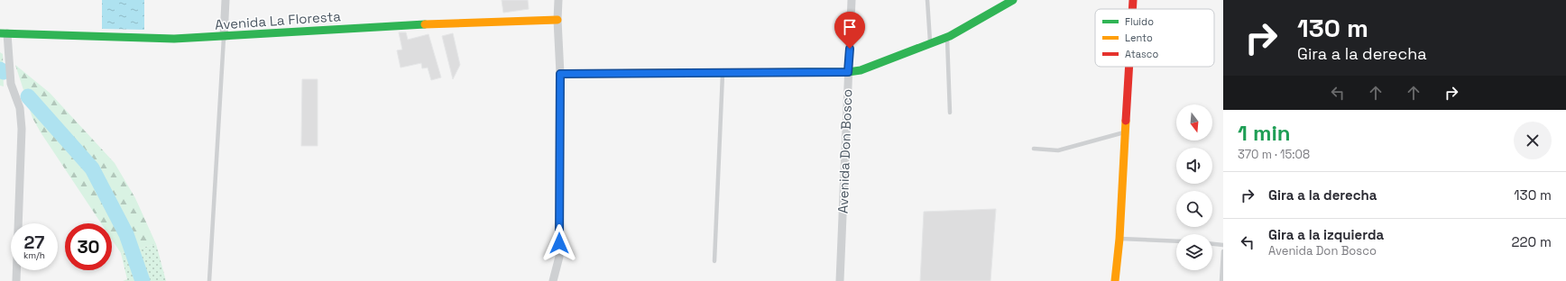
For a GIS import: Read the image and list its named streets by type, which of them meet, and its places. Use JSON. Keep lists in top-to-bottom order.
{
  "streets": {
    "street": ["Avenida La Floresta", "Avenida Don Bosco"]
  },
  "legend": ["Fluido", "Lento", "Atasco"],
  "north": "bottom",
  "page": {
    "turn": ["130 m", "Gira a la derecha"],
    "heading": ["1 min", "370 m · 15:08"],
    "list": [
      {
        "name": "Gira a la derecha",
        "value": "130 m"
      },
      {
        "name": "Gira a la izquierda",
        "note": "Avenida Don Bosco",
        "value": "220 m"
      }
    ],
    "speed": "27 km/h",
    "limit": "30"
  }
}
